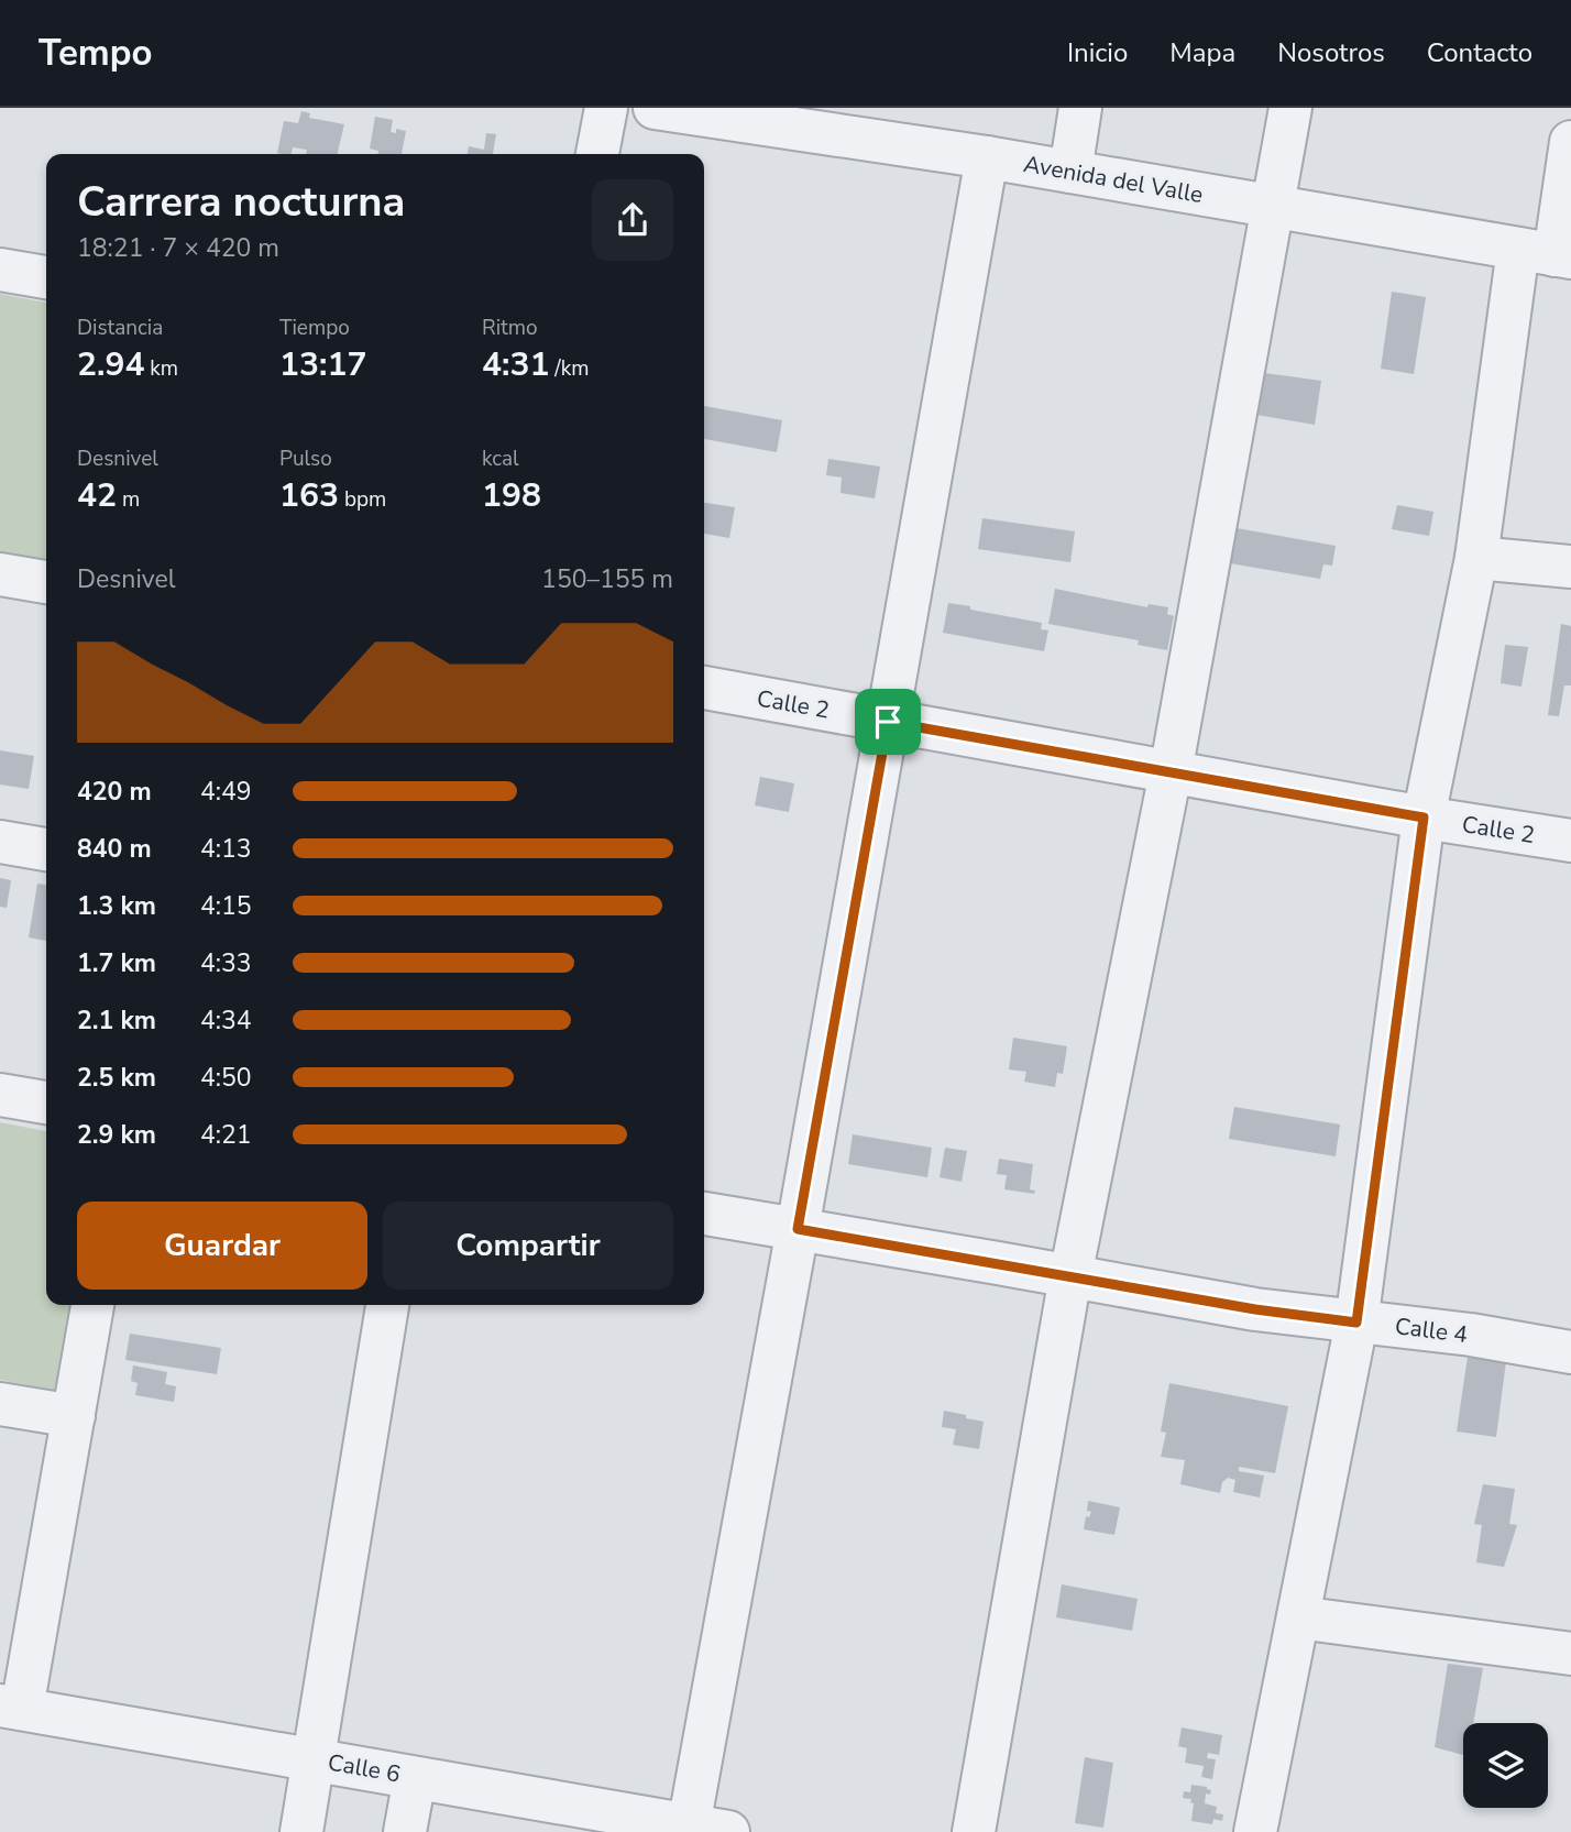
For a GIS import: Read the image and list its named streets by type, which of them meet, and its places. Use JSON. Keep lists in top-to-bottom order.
{
  "streets": {
    "street": [
      "Avenida del Valle",
      "Calle 2",
      "Calle 4",
      "Calle 6"
    ]
  },
  "page": {
    "header": "Tempo",
    "nav": [
      "Inicio",
      "Mapa",
      "Nosotros",
      "Contacto"
    ],
    "heading": ["Carrera nocturna", "18:21 · 7 × 420 m"],
    "stats": [
      ["Distancia", "2.94 km"],
      ["Tiempo", "13:17"],
      ["Ritmo", "4:31 /km"],
      ["Desnivel", "42 m"],
      ["Pulso", "163 bpm"],
      ["kcal", "198"]
    ],
    "chart": ["Desnivel", "150–155 m"],
    "list": [
      {
        "name": "420 m",
        "note": "4:49"
      },
      {
        "name": "840 m",
        "note": "4:13"
      },
      {
        "name": "1.3 km",
        "note": "4:15"
      },
      {
        "name": "1.7 km",
        "note": "4:33"
      },
      {
        "name": "2.1 km",
        "note": "4:34"
      },
      {
        "name": "2.5 km",
        "note": "4:50"
      },
      {
        "name": "2.9 km",
        "note": "4:21"
      }
    ],
    "buttons": ["Guardar", "Compartir"]
  }
}
